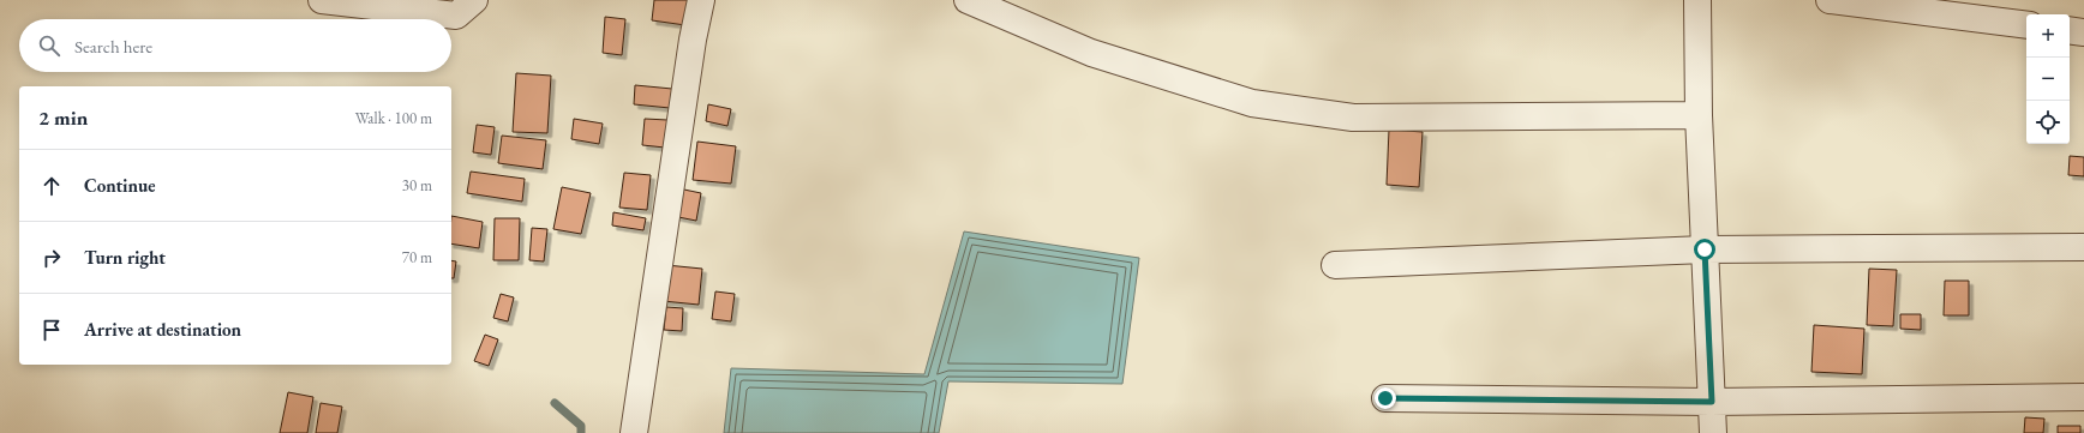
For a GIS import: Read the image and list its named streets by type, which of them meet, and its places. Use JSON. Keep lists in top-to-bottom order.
{
  "page": {
    "map_buttons": ["+", "−"],
    "search": "Search here",
    "heading": ["2 min", "Walk · 100 m"],
    "list": [
      ["Continue", "30 m"],
      ["Turn right", "70 m"],
      "Arrive at destination"
    ]
  }
}
